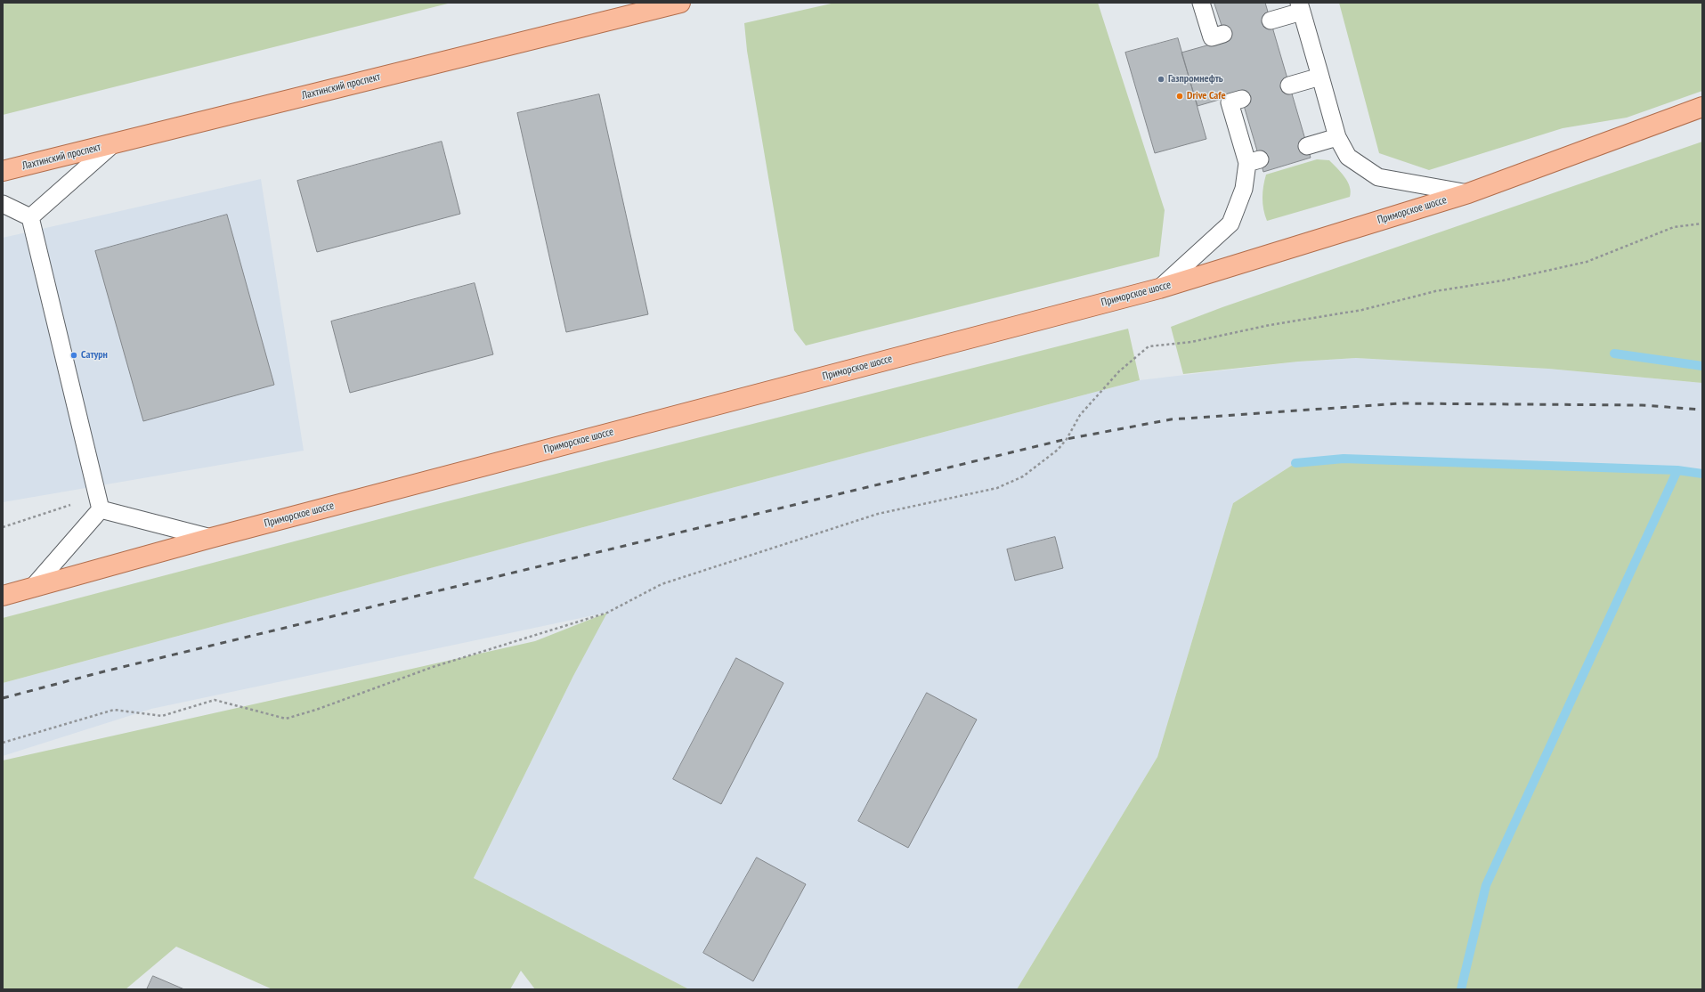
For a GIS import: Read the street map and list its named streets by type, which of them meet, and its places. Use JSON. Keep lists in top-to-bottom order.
{
  "streets": {
    "main road": ["Лахтинский проспект", "Приморское шоссе"]
  },
  "places": ["Газпромнефть", "Drive Cafe", "Сатурн"]
}
